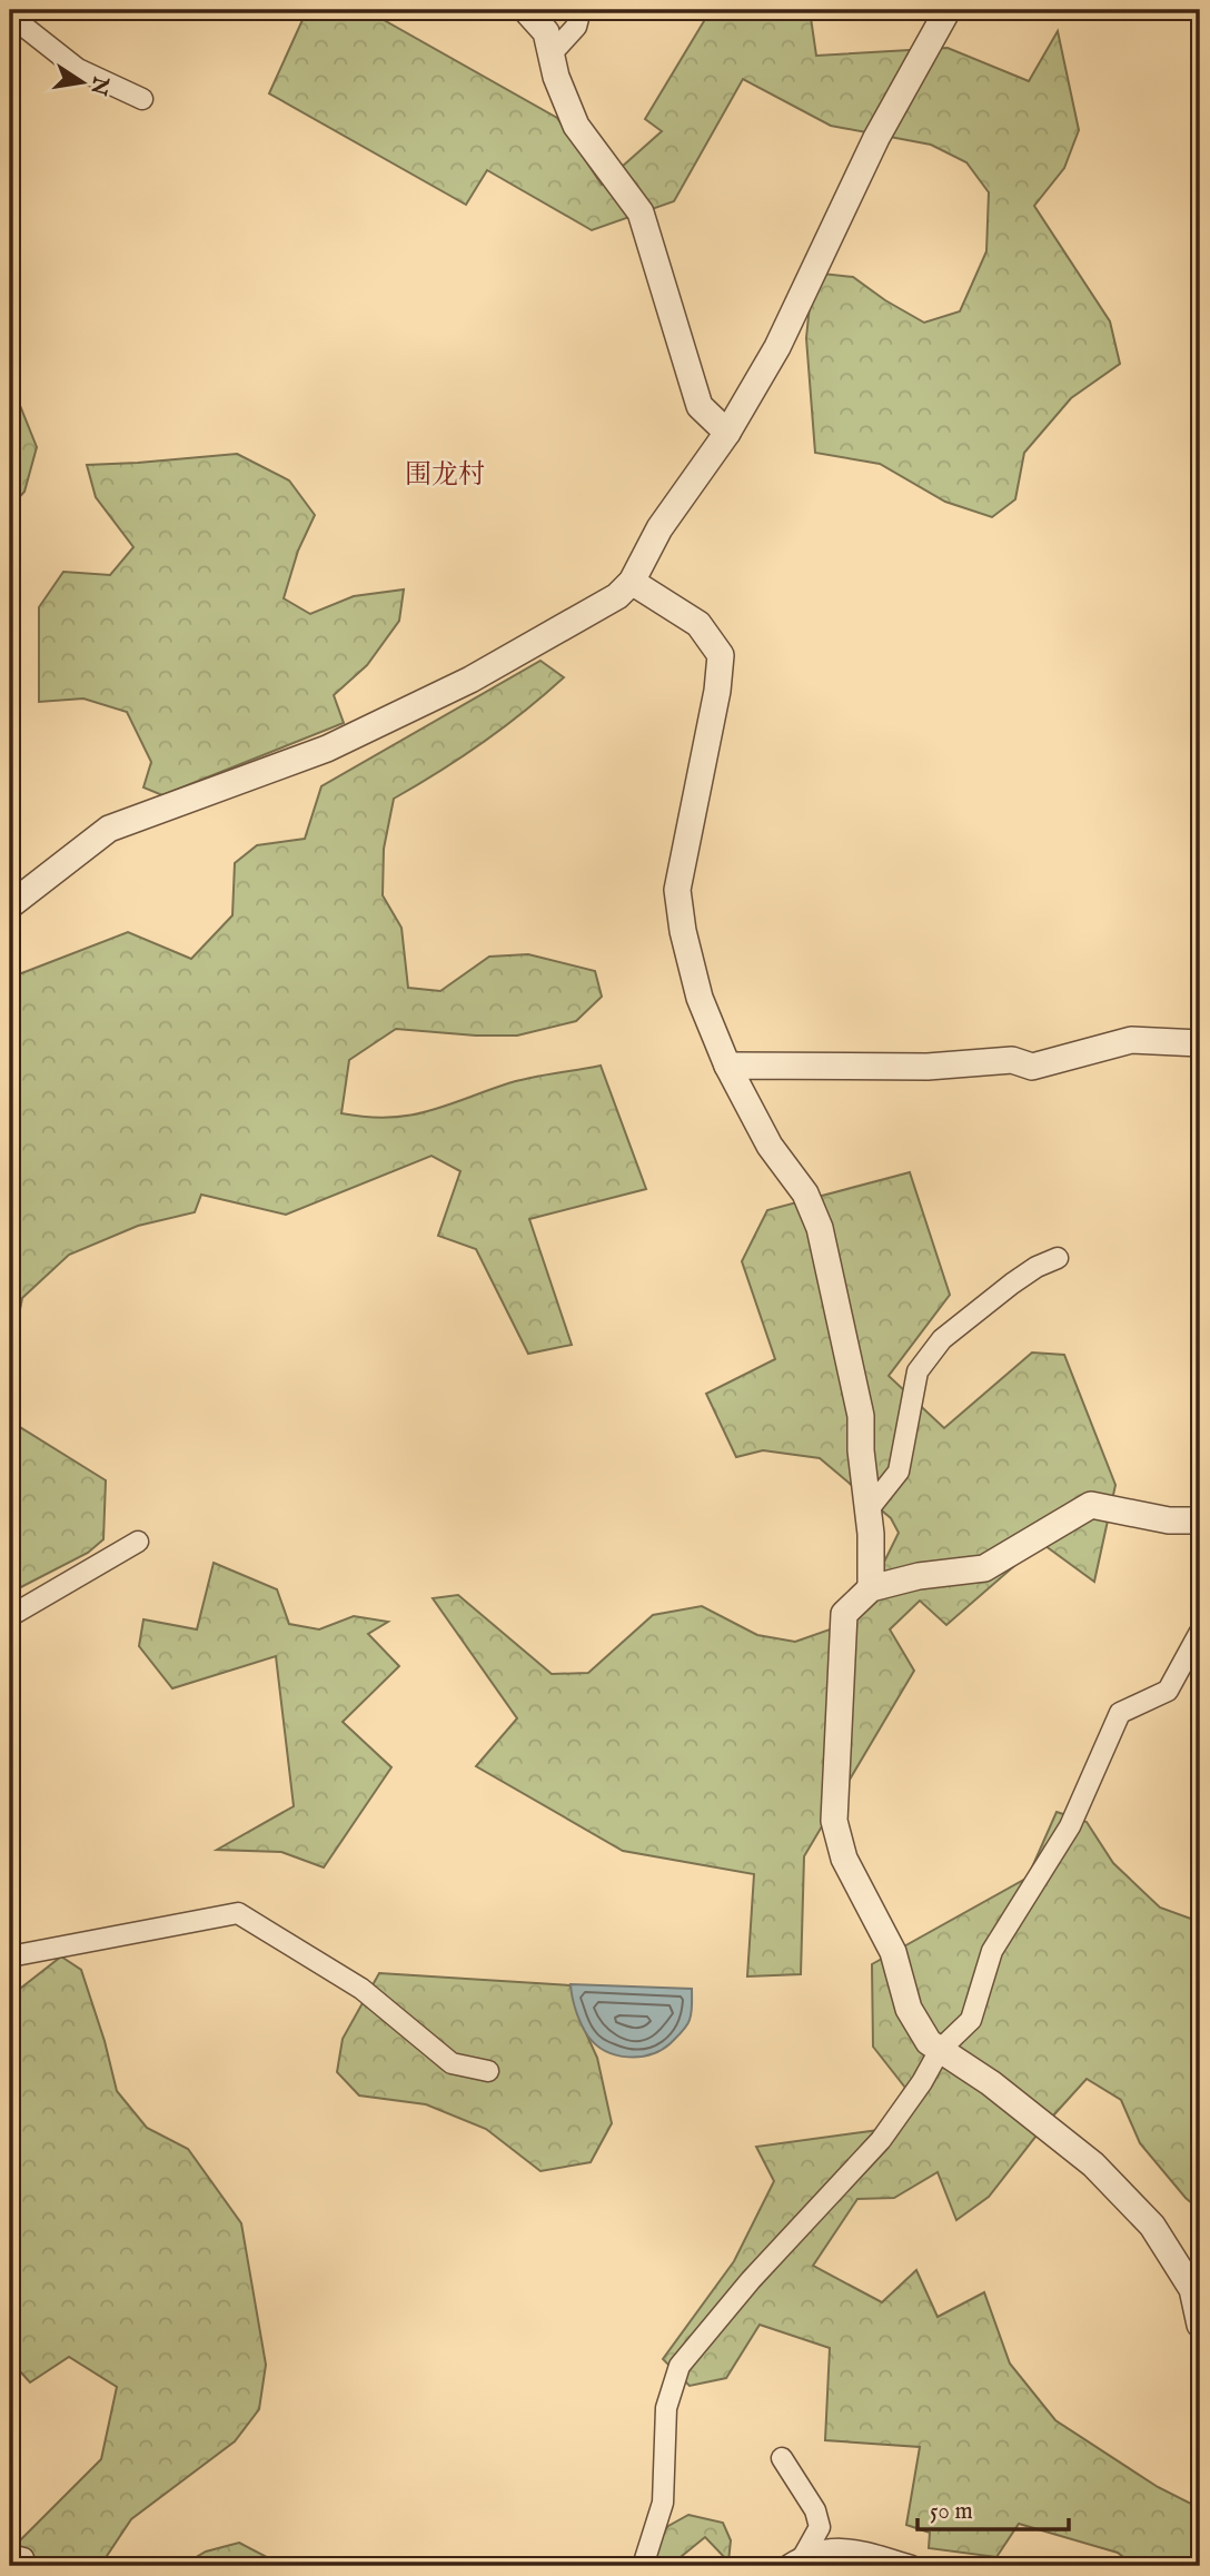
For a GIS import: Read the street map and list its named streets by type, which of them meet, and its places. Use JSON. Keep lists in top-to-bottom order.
{
  "districts": ["围龙村"],
  "scale_bar": "50 m",
  "north": "right"
}
